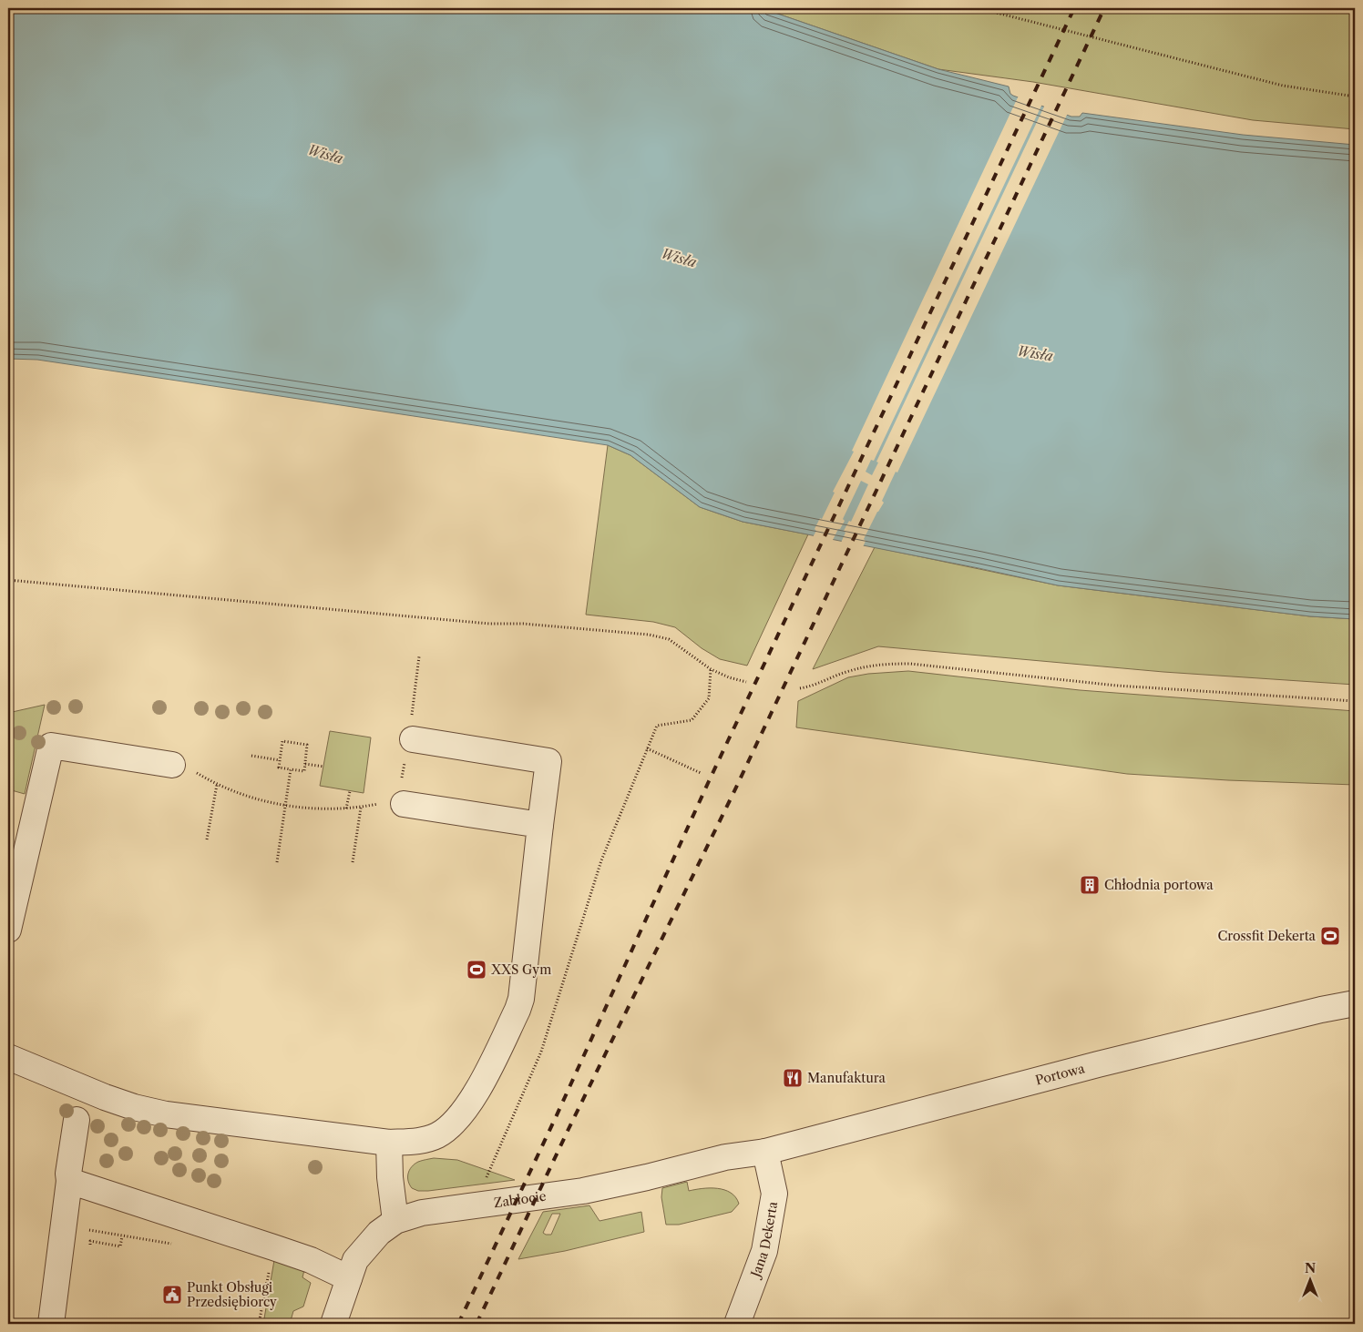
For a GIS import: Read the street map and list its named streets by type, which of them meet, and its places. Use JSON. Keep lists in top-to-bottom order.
{
  "streets": {
    "street": ["Portowa", "Zabłocie", "Jana Dekerta"]
  },
  "crossings": [
    ["Portowa", "Zabłocie"],
    ["Portowa", "Jana Dekerta"],
    ["Zabłocie", "Jana Dekerta"]
  ],
  "water": ["Wisła"],
  "places": {
    "building": ["Chłodnia portowa"],
    "sports": ["Crossfit Dekerta", "XXS Gym"],
    "restaurant": ["Manufaktura"],
    "public building": ["Punkt Obsługi Przedsiębiorcy"]
  },
  "north": "top"
}
